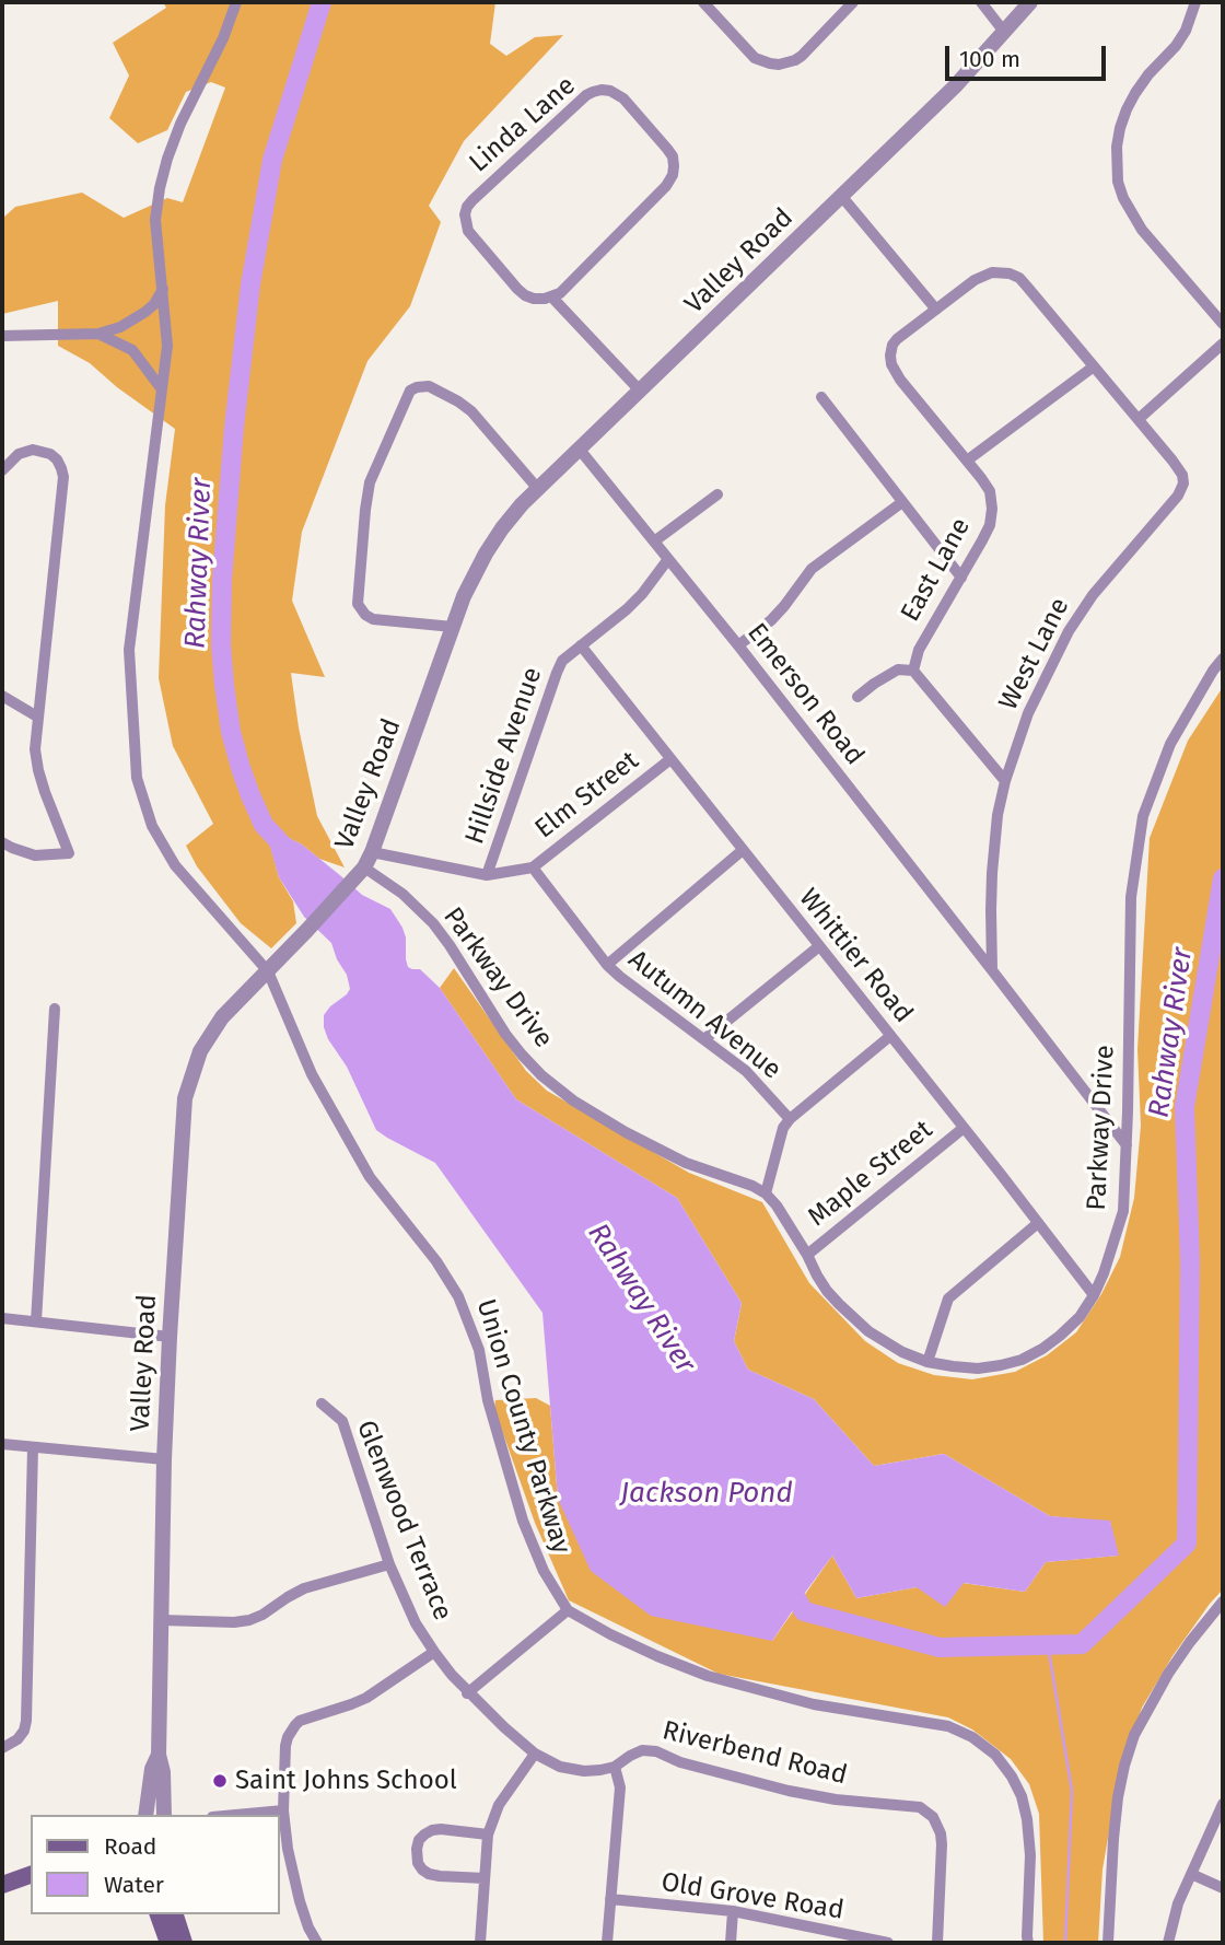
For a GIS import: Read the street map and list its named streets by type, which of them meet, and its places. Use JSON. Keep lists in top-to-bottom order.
{
  "streets": {
    "street": [
      "Linda Lane",
      "Valley Road",
      "East Lane",
      "West Lane",
      "Emerson Road",
      "Hillside Avenue",
      "Elm Street",
      "Whittier Road",
      "Parkway Drive",
      "Autumn Avenue",
      "Maple Street",
      "Union County Parkway",
      "Glenwood Terrace",
      "Riverbend Road",
      "Old Grove Road"
    ]
  },
  "crossings": [
    ["Valley Road", "Emerson Road"],
    ["Valley Road", "Parkway Drive"],
    ["Valley Road", "Union County Parkway"],
    ["East Lane", "West Lane"],
    ["West Lane", "Emerson Road"],
    ["Emerson Road", "Hillside Avenue"],
    ["Hillside Avenue", "Whittier Road"],
    ["Elm Street", "Whittier Road"],
    ["Elm Street", "Autumn Avenue"],
    ["Whittier Road", "Parkway Drive"],
    ["Whittier Road", "Maple Street"],
    ["Parkway Drive", "Autumn Avenue"],
    ["Parkway Drive", "Maple Street"],
    ["Glenwood Terrace", "Riverbend Road"]
  ],
  "water": ["Rahway River", "Jackson Pond"],
  "places": ["Saint Johns School"],
  "legend": ["Road", "Water"],
  "scale_bar": "100 m"
}
